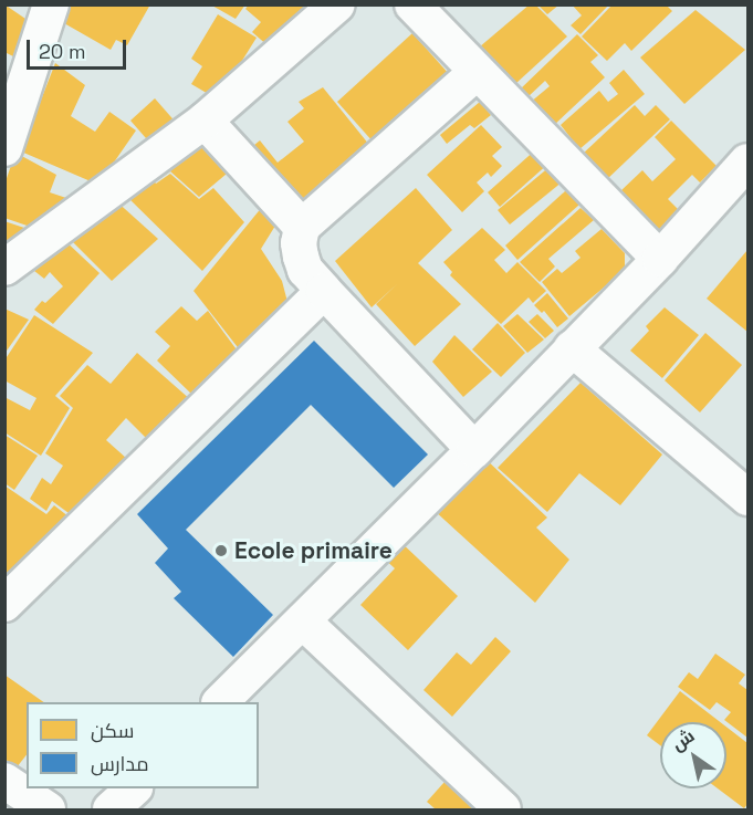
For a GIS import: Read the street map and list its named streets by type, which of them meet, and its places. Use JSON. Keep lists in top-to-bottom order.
{
  "places": ["Ecole primaire"],
  "legend": ["سكن", "مدارس"],
  "scale_bar": "20 m",
  "north": "top left"
}
